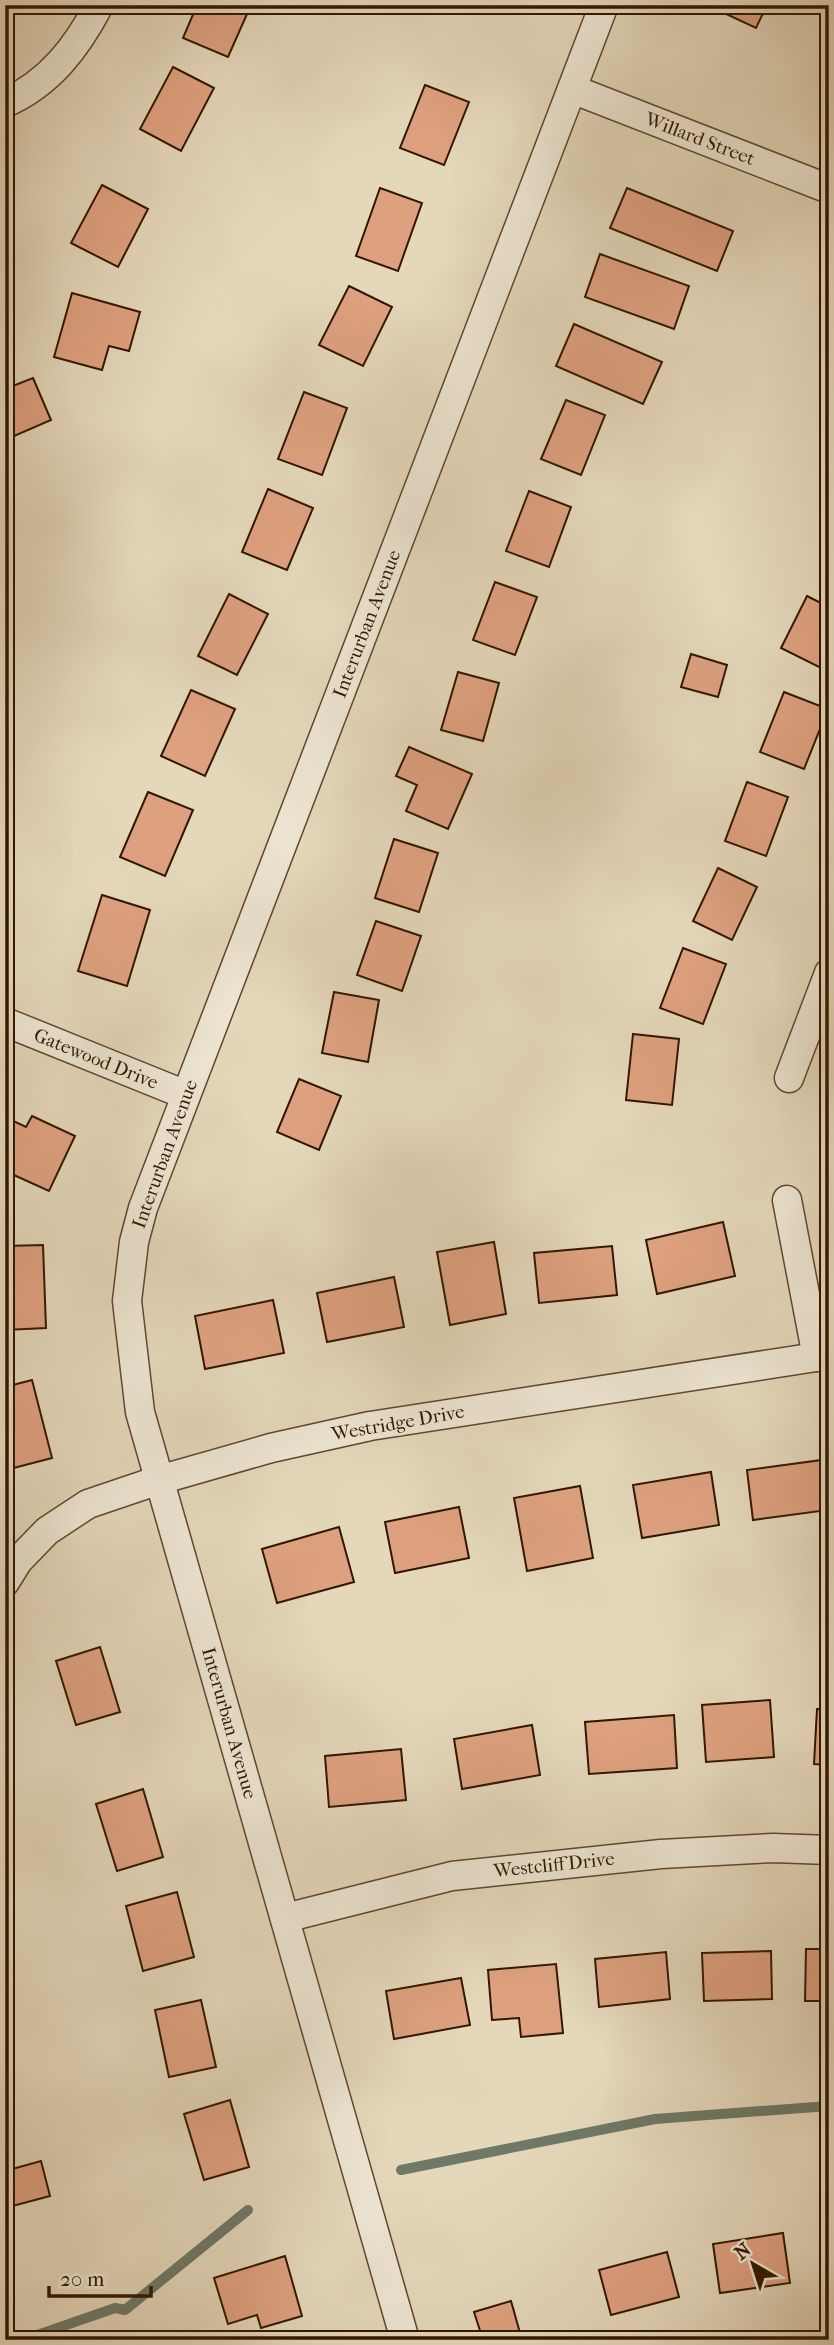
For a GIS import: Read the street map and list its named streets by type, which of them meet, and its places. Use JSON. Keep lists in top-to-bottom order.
{
  "streets": {
    "street": [
      "Willard Street",
      "Interurban Avenue",
      "Gatewood Drive",
      "Westridge Drive",
      "Westcliff Drive"
    ]
  },
  "crossings": [
    ["Willard Street", "Interurban Avenue"],
    ["Interurban Avenue", "Gatewood Drive"],
    ["Interurban Avenue", "Westridge Drive"],
    ["Interurban Avenue", "Westcliff Drive"]
  ],
  "scale_bar": "20 m",
  "north": "top left"
}
